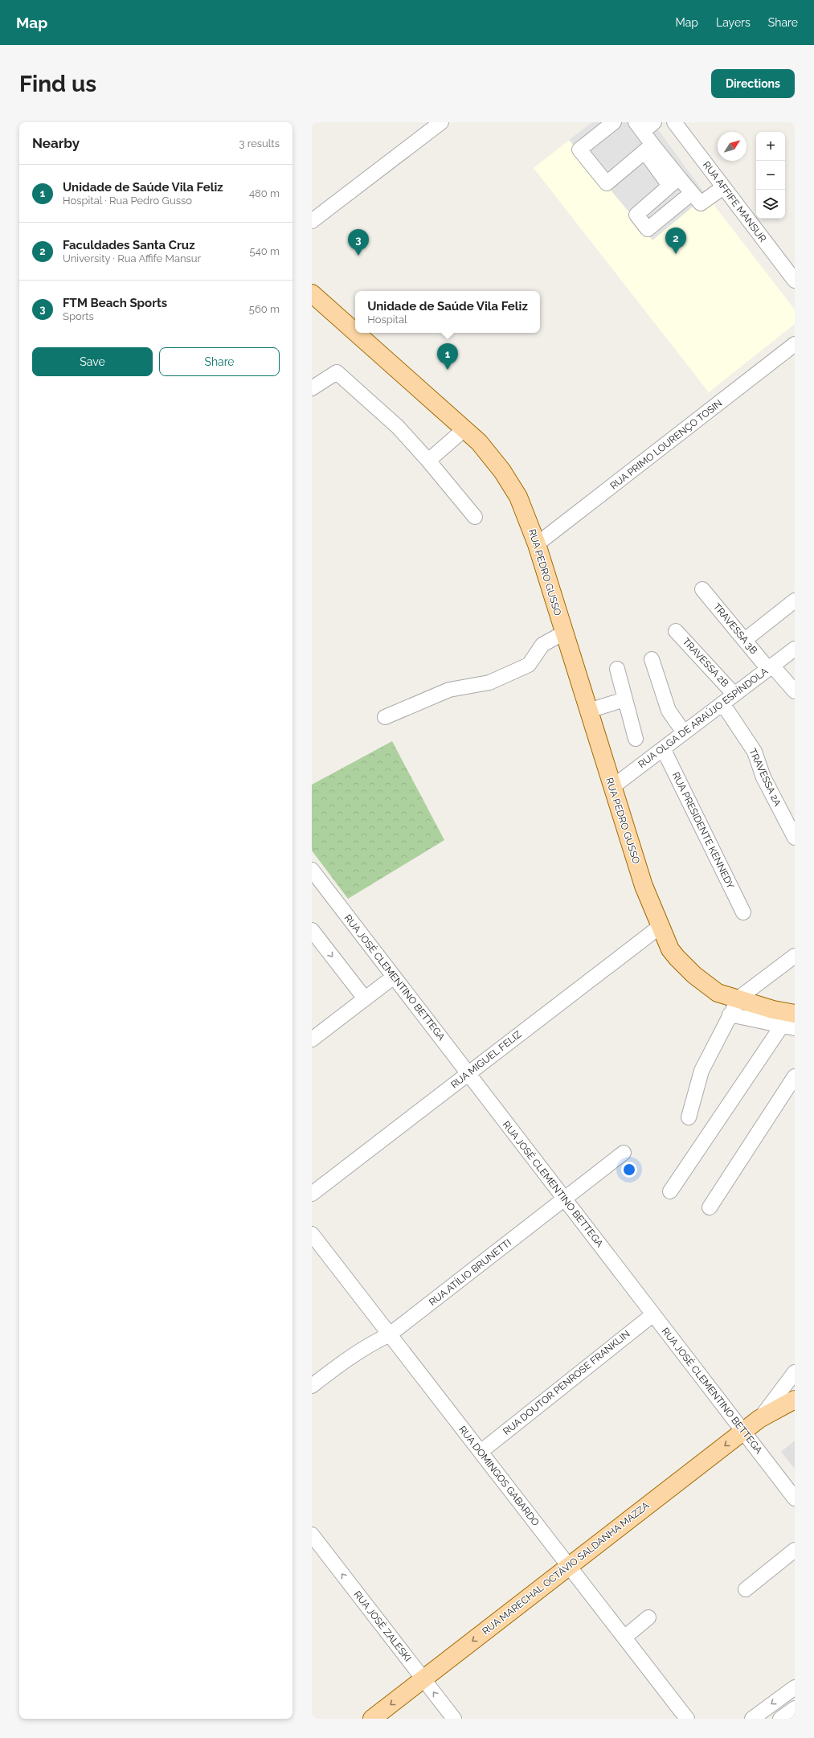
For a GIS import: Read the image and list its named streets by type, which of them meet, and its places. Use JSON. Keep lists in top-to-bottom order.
{
  "streets": {
    "main road": ["RUA PEDRO GUSSO", "RUA MARECHAL OCTÁVIO SALDANHA MAZZA"],
    "street": [
      "RUA AFFIFE MANSUR",
      "RUA PRIMO LOURENÇO TOSIN",
      "TRAVESSA 3B",
      "TRAVESSA 2B",
      "RUA OLGA DE ARAÚJO ESPÍNDOLA",
      "TRAVESSA 2A",
      "RUA PRESIDENTE KENNEDY",
      "RUA JOSÉ CLEMENTINO BETTEGA",
      "RUA MIGUEL FELIZ",
      "RUA ATÍLIO BRUNETTI",
      "RUA DOUTOR PENROSE FRANKLIN",
      "RUA DOMINGOS GABARDO",
      "RUA JOSÉ ZALESKI"
    ]
  },
  "crossings": [
    ["RUA PRIMO LOURENÇO TOSIN", "RUA PEDRO GUSSO"],
    ["RUA PEDRO GUSSO", "RUA OLGA DE ARAÚJO ESPÍNDOLA"],
    ["RUA PEDRO GUSSO", "RUA MIGUEL FELIZ"],
    ["TRAVESSA 3B", "RUA OLGA DE ARAÚJO ESPÍNDOLA"],
    ["TRAVESSA 2B", "RUA OLGA DE ARAÚJO ESPÍNDOLA"],
    ["RUA OLGA DE ARAÚJO ESPÍNDOLA", "TRAVESSA 2A"],
    ["RUA OLGA DE ARAÚJO ESPÍNDOLA", "RUA PRESIDENTE KENNEDY"],
    ["RUA JOSÉ CLEMENTINO BETTEGA", "RUA MIGUEL FELIZ"],
    ["RUA JOSÉ CLEMENTINO BETTEGA", "RUA ATÍLIO BRUNETTI"],
    ["RUA JOSÉ CLEMENTINO BETTEGA", "RUA DOUTOR PENROSE FRANKLIN"],
    ["RUA JOSÉ CLEMENTINO BETTEGA", "RUA MARECHAL OCTÁVIO SALDANHA MAZZA"],
    ["RUA ATÍLIO BRUNETTI", "RUA DOMINGOS GABARDO"],
    ["RUA DOUTOR PENROSE FRANKLIN", "RUA DOMINGOS GABARDO"],
    ["RUA DOMINGOS GABARDO", "RUA MARECHAL OCTÁVIO SALDANHA MAZZA"],
    ["RUA MARECHAL OCTÁVIO SALDANHA MAZZA", "RUA JOSÉ ZALESKI"]
  ],
  "one_way": ["RUA MARECHAL OCTÁVIO SALDANHA MAZZA", "RUA JOSÉ ZALESKI"],
  "north": "top right",
  "page": {
    "header": "Map",
    "nav": ["Map", "Layers", "Share"],
    "buttons": [
      "Directions",
      ["Save", "Share"]
    ],
    "title": "Find us",
    "heading": ["Nearby", "3 results"],
    "map_buttons": ["+", "−"],
    "list": [
      {
        "mark": "1",
        "name": "Unidade de Saúde Vila Feliz",
        "note": "Hospital · Rua Pedro Gusso",
        "value": "480 m"
      },
      {
        "mark": "2",
        "name": "Faculdades Santa Cruz",
        "note": "University · Rua Affife Mansur",
        "value": "540 m"
      },
      {
        "mark": "3",
        "name": "FTM Beach Sports",
        "note": "Sports",
        "value": "560 m"
      }
    ],
    "pins": ["2", "3", "1"],
    "popup": ["Unidade de Saúde Vila Feliz", "Hospital"]
  }
}
